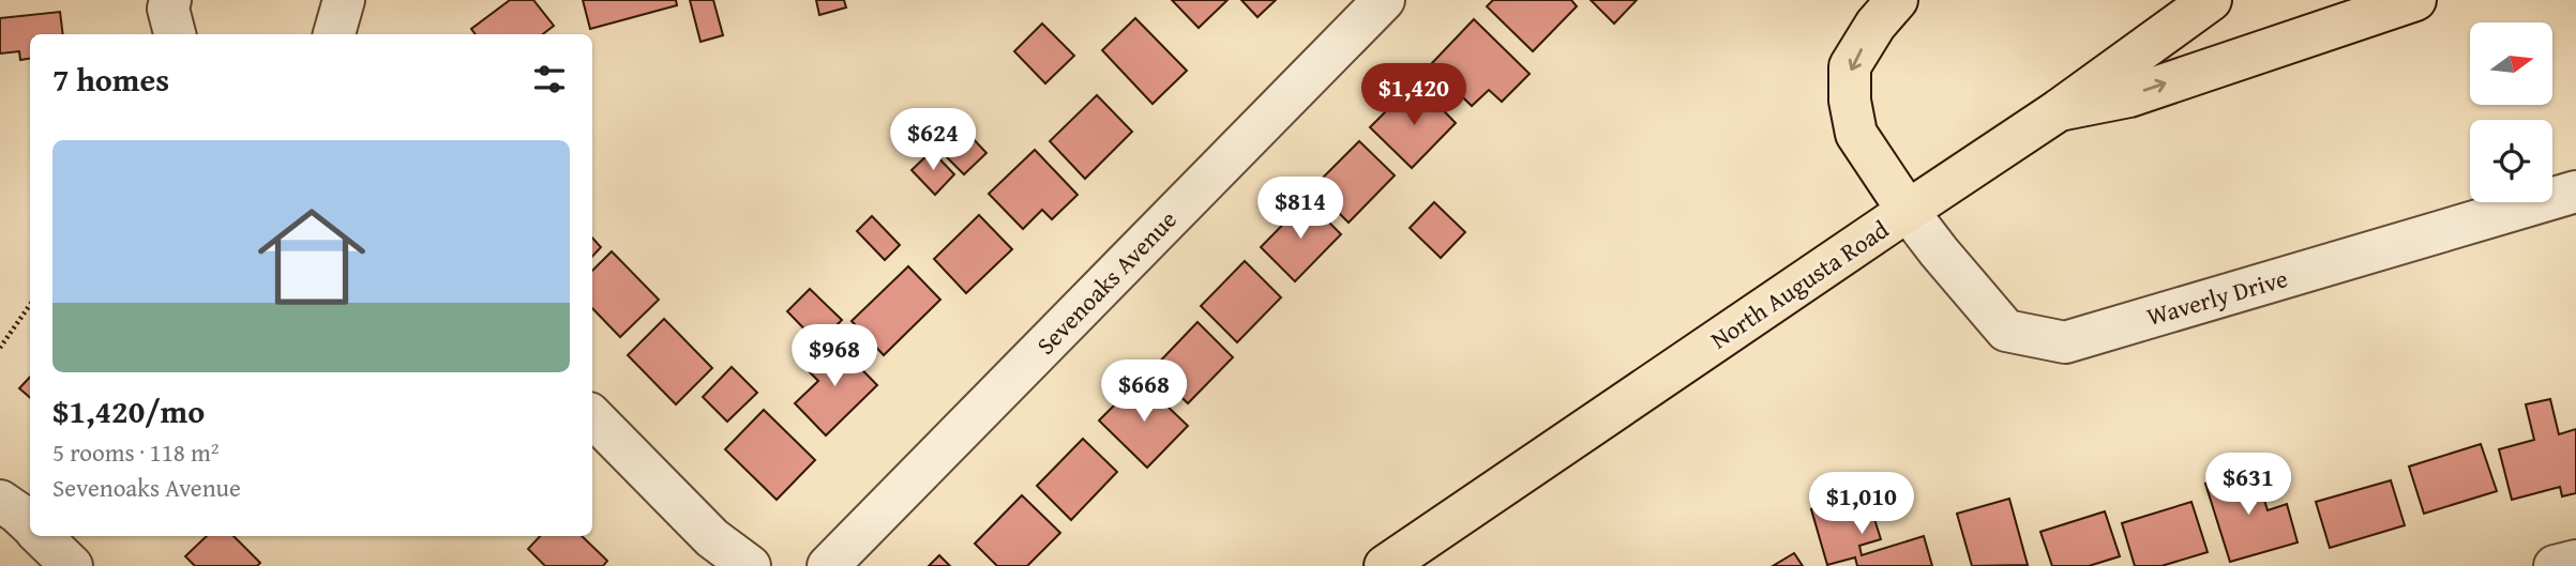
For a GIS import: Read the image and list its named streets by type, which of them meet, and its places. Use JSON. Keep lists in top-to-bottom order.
{
  "streets": {
    "main road": ["North Augusta Road"],
    "street": ["Sevenoaks Avenue", "Waverly Drive"]
  },
  "crossings": [
    ["North Augusta Road", "Waverly Drive"]
  ],
  "north": "right",
  "page": {
    "heading": "7 homes",
    "price": [
      "$1,420",
      "$624",
      "$814",
      "$968",
      "$668",
      "$631",
      "$1,010"
    ],
    "list": [
      {
        "name": "$1,420/mo",
        "note": "5 rooms · 118 m² · Sevenoaks Avenue"
      }
    ]
  }
}
